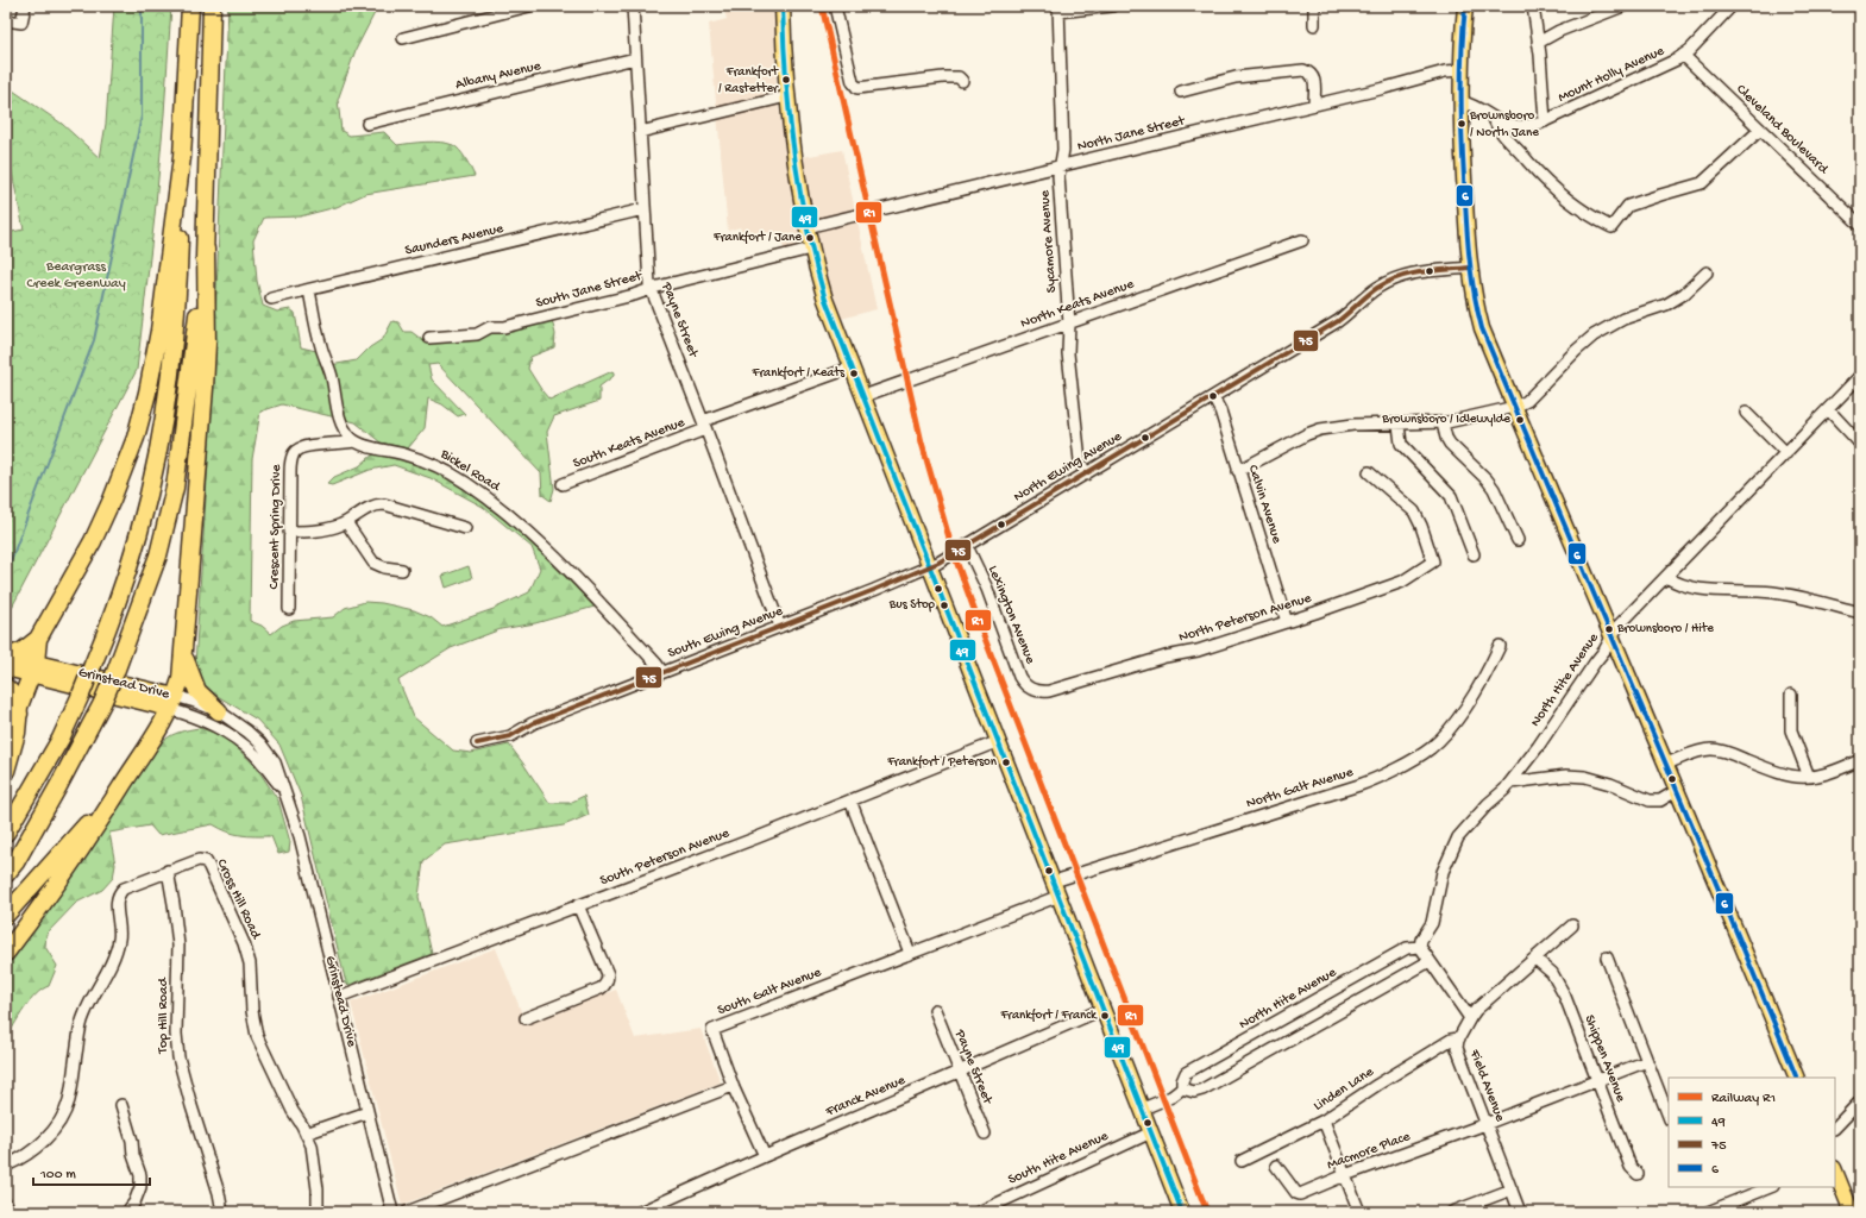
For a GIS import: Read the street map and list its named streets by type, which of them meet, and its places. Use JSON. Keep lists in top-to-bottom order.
{
  "streets": {
    "main road": ["Grinstead Drive"],
    "street": [
      "Mount Holly Avenue",
      "Albany Avenue",
      "Cleveland Boulevard",
      "North Jane Street",
      "Saunders Avenue",
      "Sycamore Avenue",
      "South Jane Street",
      "North Keats Avenue",
      "Payne Street",
      "South Keats Avenue",
      "North Ewing Avenue",
      "Bickel Road",
      "Calvin Avenue",
      "Crescent Spring Drive",
      "Lexington Avenue",
      "North Peterson Avenue",
      "South Ewing Avenue",
      "North Hite Avenue",
      "North Galt Avenue",
      "South Peterson Avenue",
      "Cross Hill Road",
      "South Galt Avenue",
      "Top Hill Road",
      "Shippen Avenue",
      "Field Avenue",
      "Linden Lane",
      "Franck Avenue",
      "Macmore Place",
      "South Hite Avenue"
    ]
  },
  "crossings": [
    ["Mount Holly Avenue", "Cleveland Boulevard"],
    ["Albany Avenue", "Payne Street"],
    ["North Jane Street", "Sycamore Avenue"],
    ["Saunders Avenue", "Payne Street"],
    ["Sycamore Avenue", "North Keats Avenue"],
    ["Sycamore Avenue", "North Ewing Avenue"],
    ["South Jane Street", "Payne Street"],
    ["Payne Street", "South Keats Avenue"],
    ["Payne Street", "South Ewing Avenue"],
    ["Payne Street", "Franck Avenue"],
    ["North Ewing Avenue", "Calvin Avenue"],
    ["North Ewing Avenue", "Lexington Avenue"],
    ["North Ewing Avenue", "South Ewing Avenue"],
    ["Bickel Road", "Crescent Spring Drive"],
    ["Bickel Road", "South Ewing Avenue"],
    ["Calvin Avenue", "North Peterson Avenue"],
    ["Lexington Avenue", "North Peterson Avenue"],
    ["Grinstead Drive", "South Peterson Avenue"],
    ["Cross Hill Road", "Top Hill Road"],
    ["Shippen Avenue", "Macmore Place"],
    ["Field Avenue", "Linden Lane"],
    ["Field Avenue", "Macmore Place"]
  ],
  "parks": ["Beargrass Creek Greenway"],
  "places": [
    "Frankfort / Rastetter",
    "Brownsboro / North Jane",
    "Frankfort / Jane",
    "Frankfort / Keats",
    "Brownsboro / Idlewylde",
    "Bus Stop",
    "Brownsboro / Hite",
    "Frankfort / Peterson",
    "Frankfort / Franck"
  ],
  "lines": [
    "rail line R1",
    "transit line 49",
    "transit line 6",
    "transit line 75"
  ],
  "legend": [
    "Railway R1",
    "49",
    "75",
    "6"
  ],
  "scale_bar": "100 m"
}
